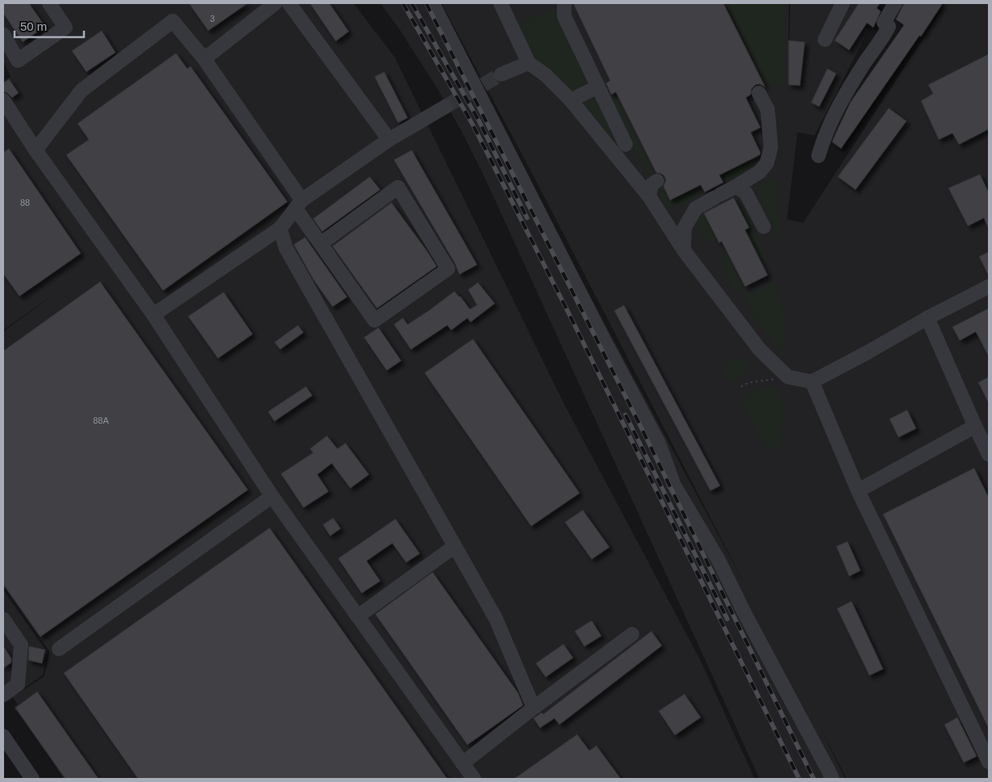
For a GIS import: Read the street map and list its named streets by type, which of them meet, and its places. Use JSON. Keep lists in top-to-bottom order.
{
  "house_numbers": ["3", "88", "88А"],
  "scale_bar": "50 m"
}
